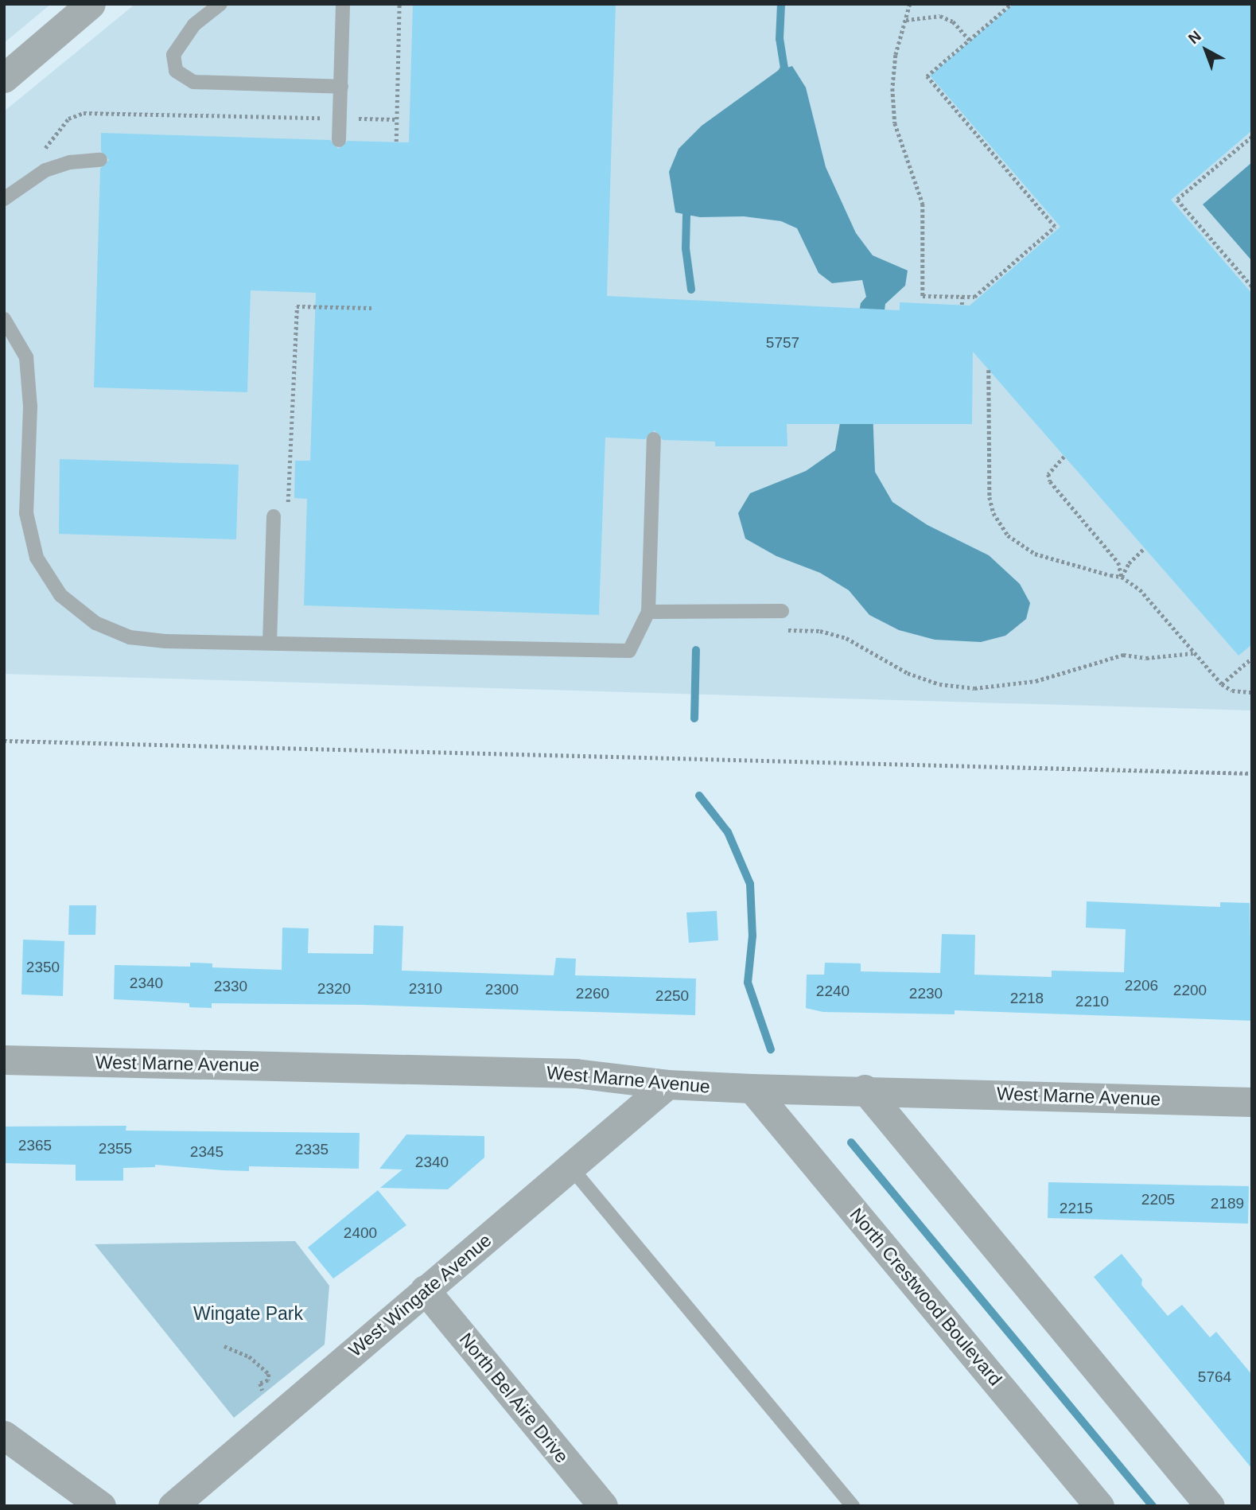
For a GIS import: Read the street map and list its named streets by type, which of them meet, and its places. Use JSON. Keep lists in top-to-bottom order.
{
  "streets": {
    "street": [
      "West Marne Avenue",
      "West Wingate Avenue",
      "North Crestwood Boulevard",
      "North Bel Aire Drive"
    ]
  },
  "crossings": [
    ["West Marne Avenue", "West Wingate Avenue"],
    ["West Marne Avenue", "North Crestwood Boulevard"],
    ["West Wingate Avenue", "North Bel Aire Drive"]
  ],
  "parks": ["Wingate Park"],
  "house_numbers": [
    "5757",
    "2350",
    "2340",
    "2206",
    "2330",
    "2320",
    "2310",
    "2300",
    "2200",
    "2240",
    "2260",
    "2230",
    "2250",
    "2218",
    "2210",
    "2365",
    "2355",
    "2335",
    "2345",
    "2340",
    "2205",
    "2189",
    "2215",
    "2400",
    "5764"
  ],
  "north": "top left"
}
